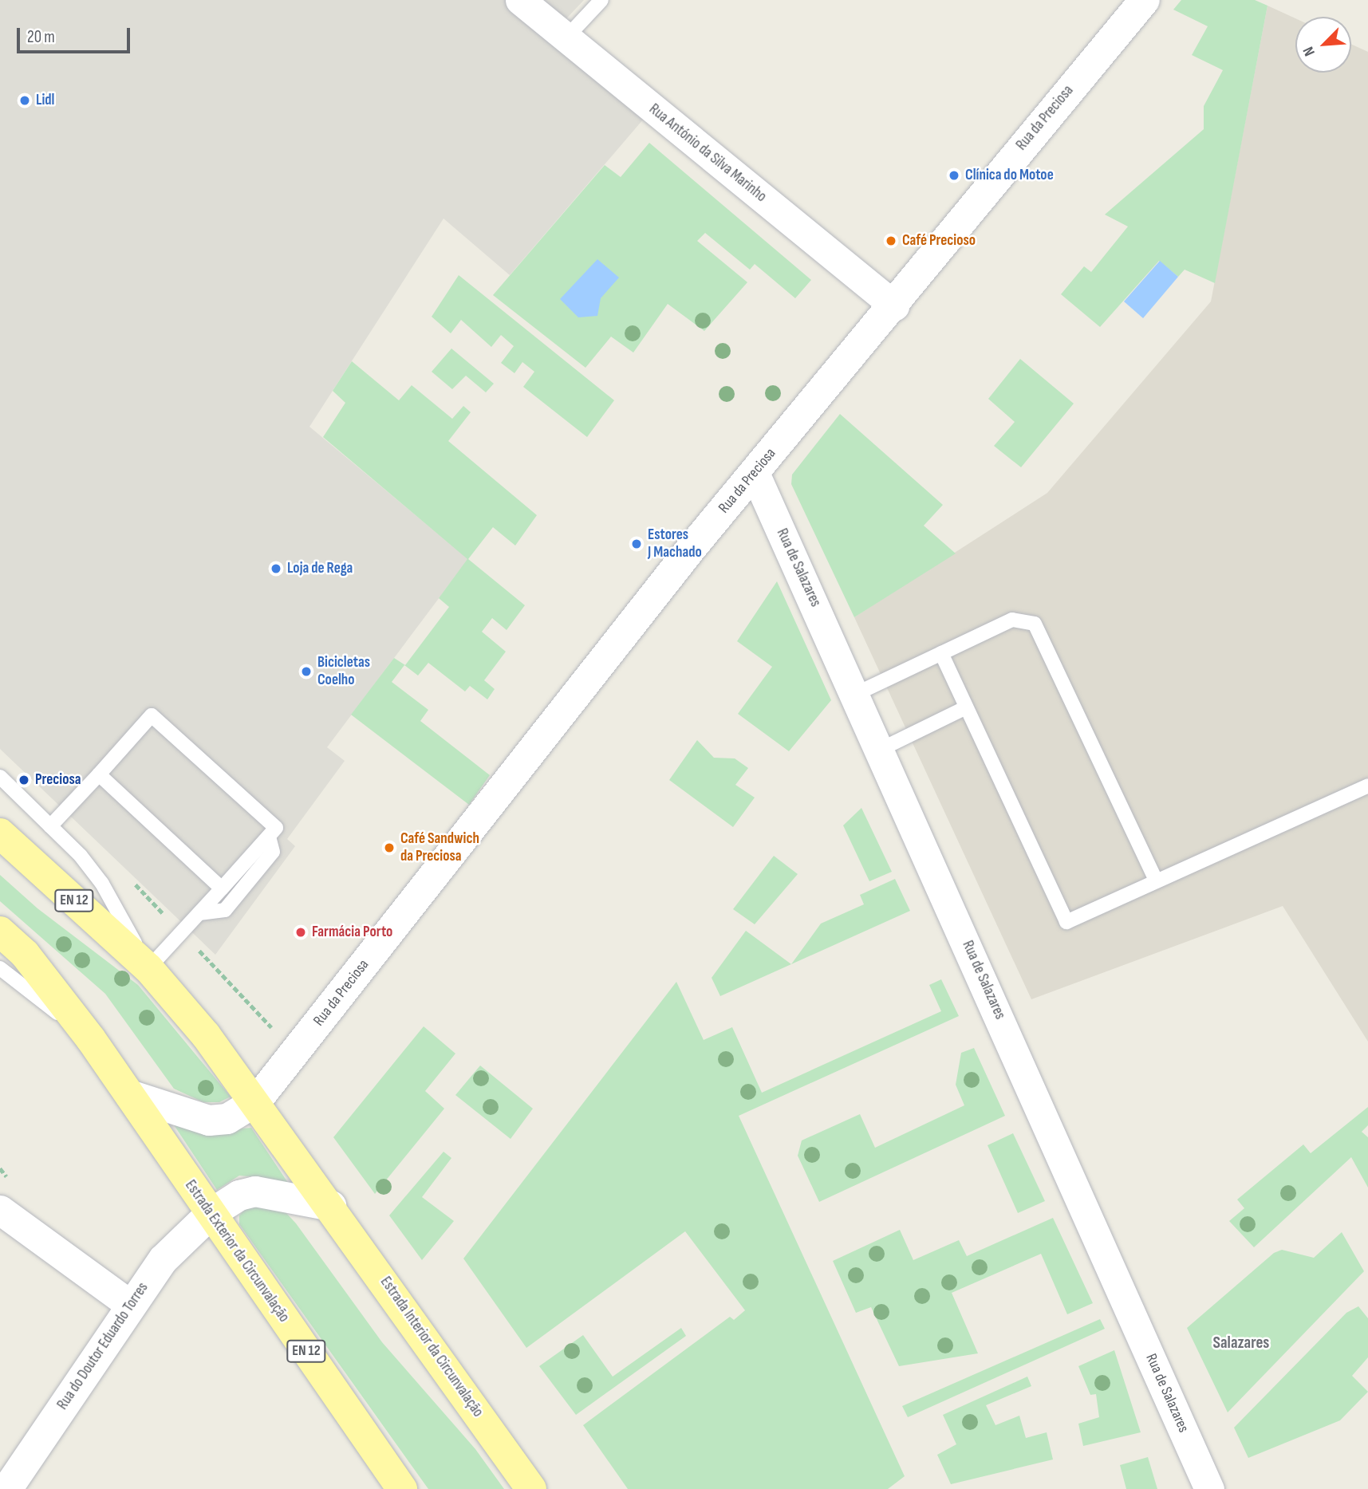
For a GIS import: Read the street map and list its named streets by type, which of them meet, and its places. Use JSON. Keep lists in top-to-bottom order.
{
  "streets": {
    "main road": ["EN 12", "Estrada Exterior da Circunvalação", "Estrada Interior da Circunvalação"],
    "street": [
      "Rua da Preciosa",
      "Rua António da Silva Marinho",
      "Rua de Salazares",
      "Rua do Doutor Eduardo Torres"
    ]
  },
  "crossings": [
    ["Rua da Preciosa", "Rua António da Silva Marinho"],
    ["Rua da Preciosa", "Rua de Salazares"],
    ["Rua da Preciosa", "Estrada Interior da Circunvalação"],
    ["Estrada Exterior da Circunvalação", "Rua do Doutor Eduardo Torres"]
  ],
  "districts": ["Salazares"],
  "places": [
    "Lidl",
    "Clínica do Motoe",
    "Café Precioso",
    "Estores J Machado",
    "Loja de Rega",
    "Bicicletas Coelho",
    "Preciosa",
    "Café Sandwich da Preciosa",
    "Farmácia Porto"
  ],
  "scale_bar": "20 m",
  "north": "bottom left"
}
